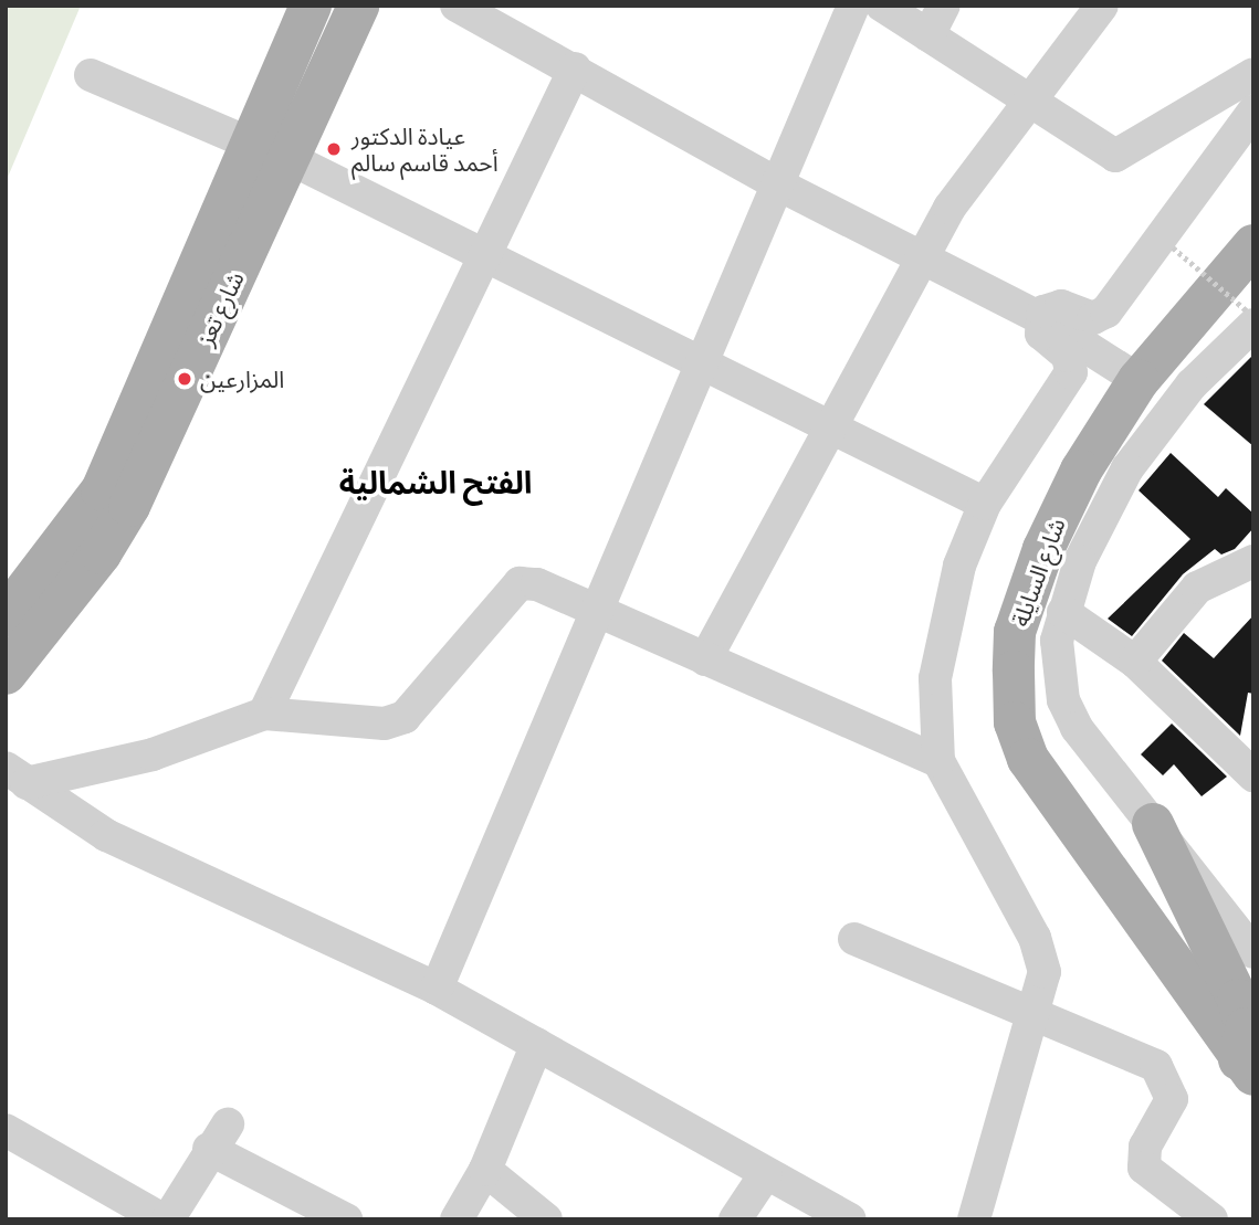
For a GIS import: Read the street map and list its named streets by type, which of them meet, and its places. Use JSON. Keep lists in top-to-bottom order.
{
  "streets": {
    "main road": ["شارع تعز", "شارع السايلة"]
  },
  "districts": ["الفتح الشمالية"],
  "places": ["عيادة الدكتور أحمد قاسم سالم", "المزارعين"]
}
